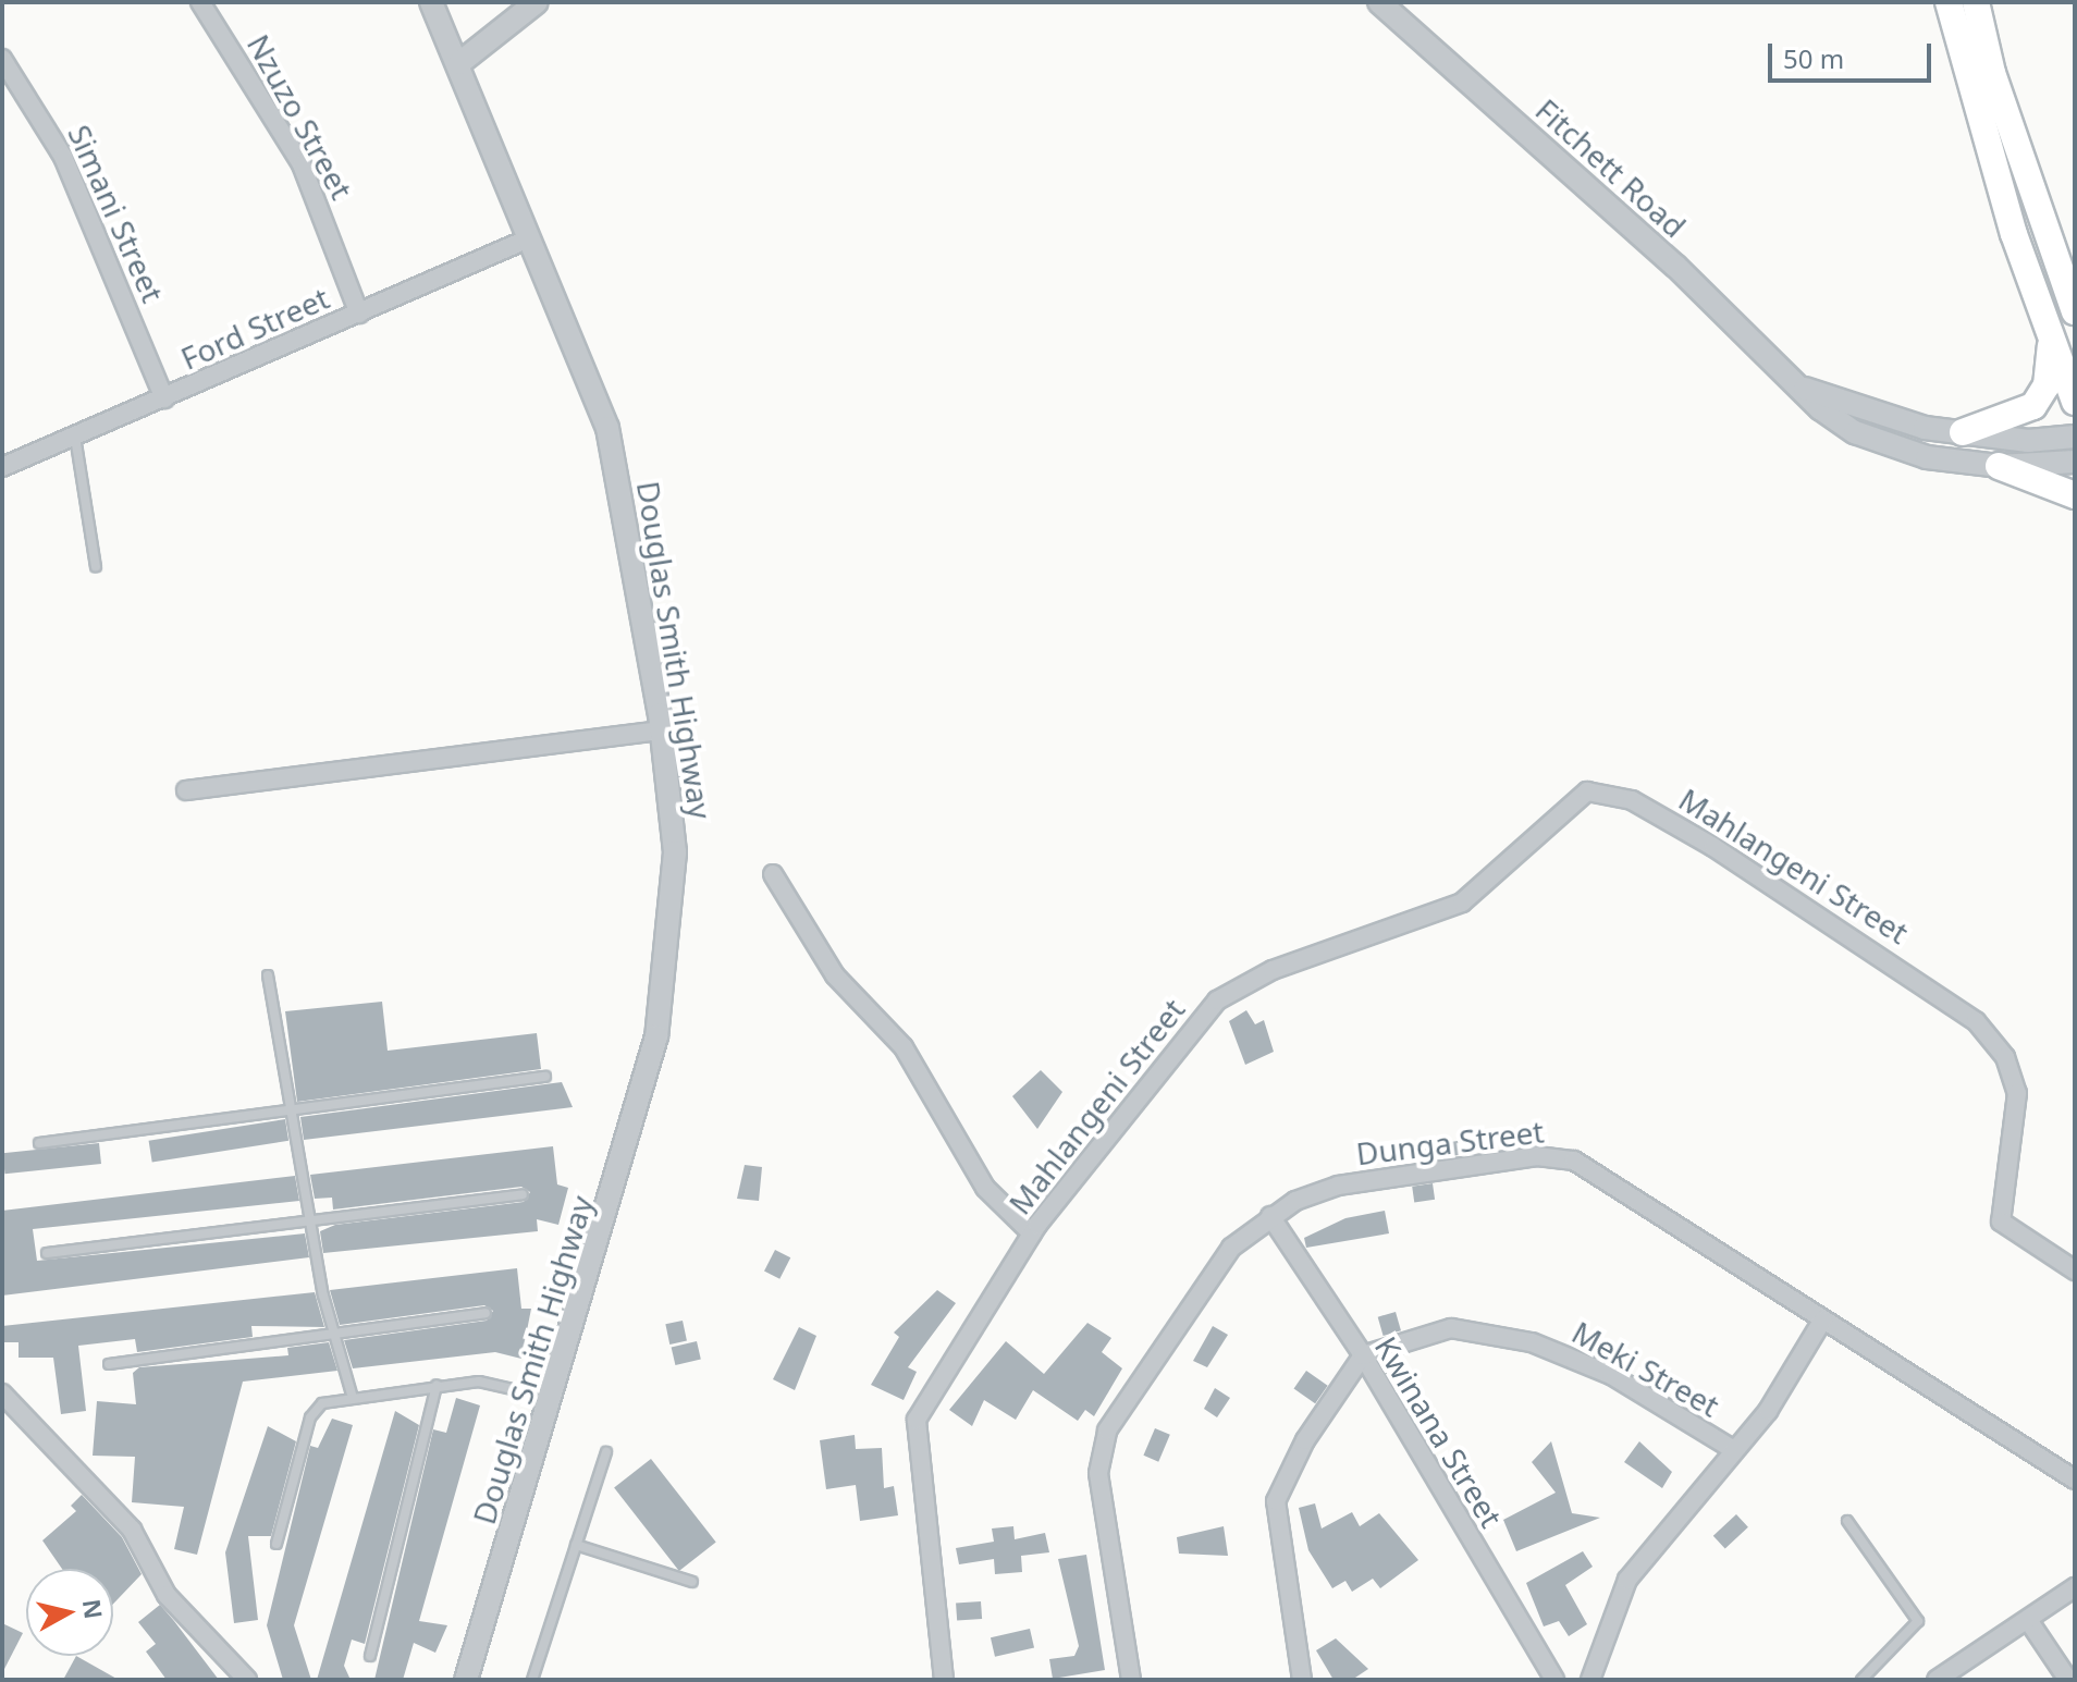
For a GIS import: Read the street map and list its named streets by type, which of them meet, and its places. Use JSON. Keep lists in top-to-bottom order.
{
  "streets": {
    "street": [
      "Nzuzo Street",
      "Fitchett Road",
      "Simani Street",
      "Ford Street",
      "Douglas Smith Highway",
      "Mahlangeni Street",
      "Dunga Street",
      "Meki Street",
      "Kwinana Street"
    ]
  },
  "crossings": [
    ["Nzuzo Street", "Ford Street"],
    ["Simani Street", "Ford Street"],
    ["Ford Street", "Douglas Smith Highway"],
    ["Dunga Street", "Meki Street"],
    ["Dunga Street", "Kwinana Street"],
    ["Meki Street", "Kwinana Street"]
  ],
  "scale_bar": "50 m",
  "north": "right"
}
